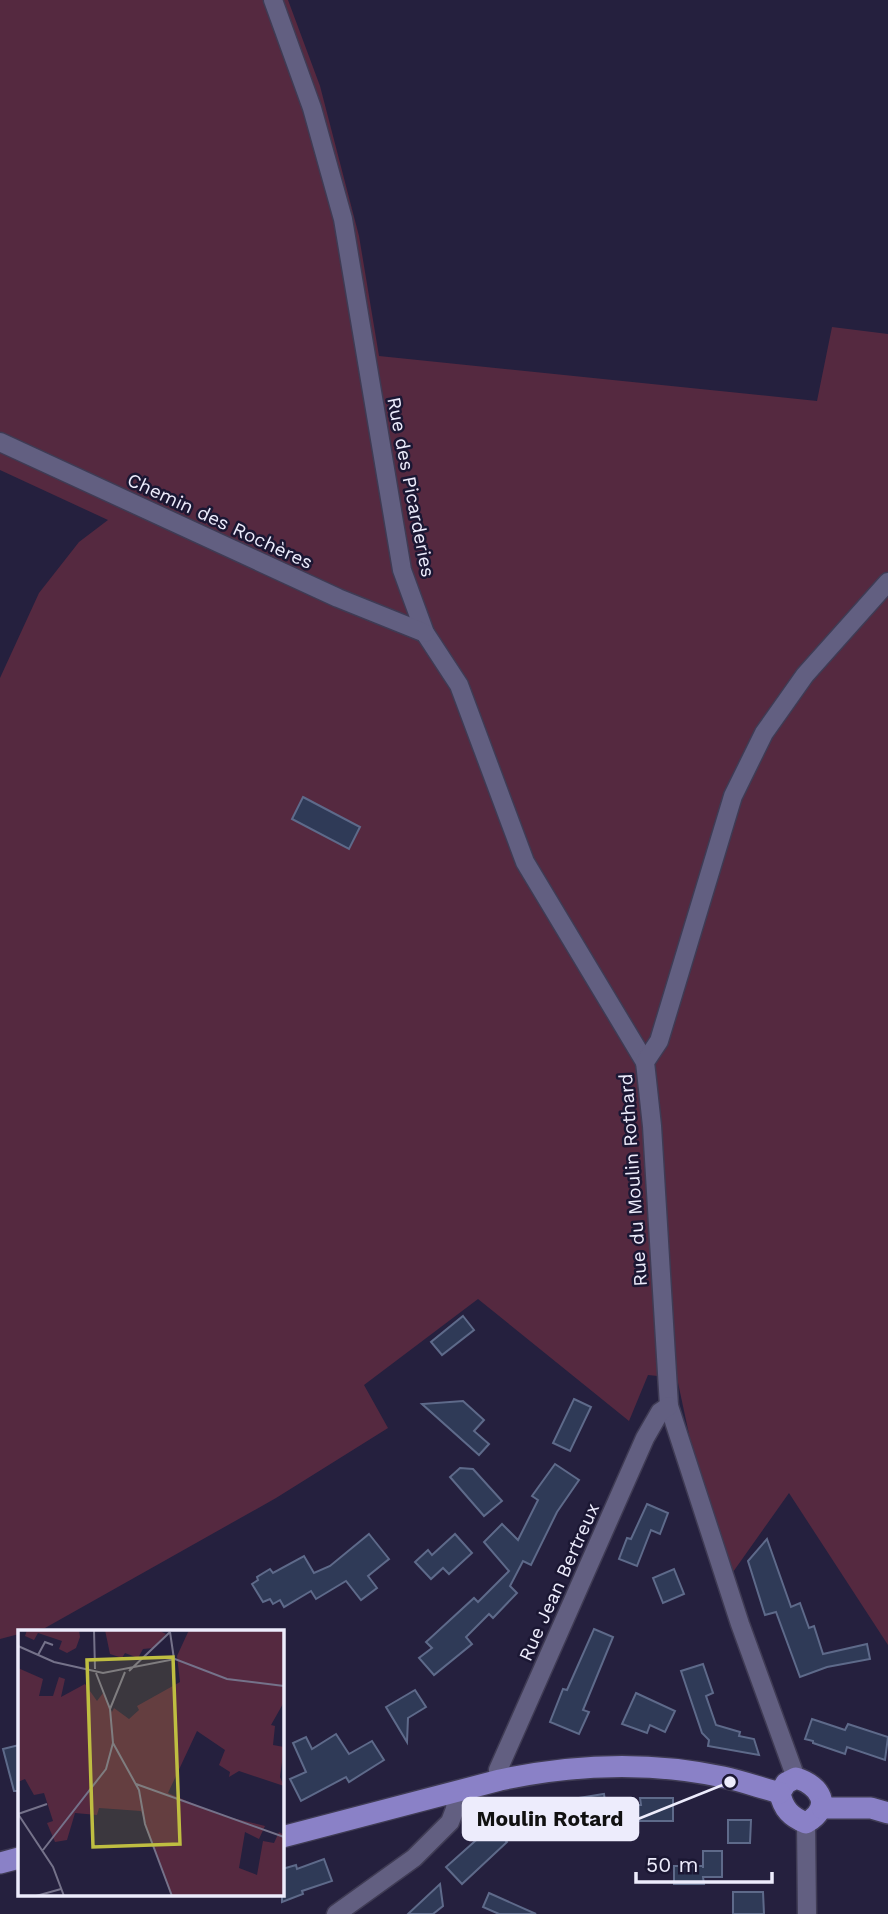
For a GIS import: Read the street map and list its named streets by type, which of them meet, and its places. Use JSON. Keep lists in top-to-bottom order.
{
  "streets": {
    "street": [
      "Rue des Picarderies",
      "Chemin des Rochères",
      "Rue du Moulin Rothard",
      "Rue Jean Bertreux"
    ]
  },
  "crossings": [
    ["Rue des Picarderies", "Chemin des Rochères"],
    ["Rue des Picarderies", "Rue du Moulin Rothard"],
    ["Rue du Moulin Rothard", "Rue Jean Bertreux"]
  ],
  "places": ["Moulin Rotard"],
  "scale_bar": "50 m"
}
